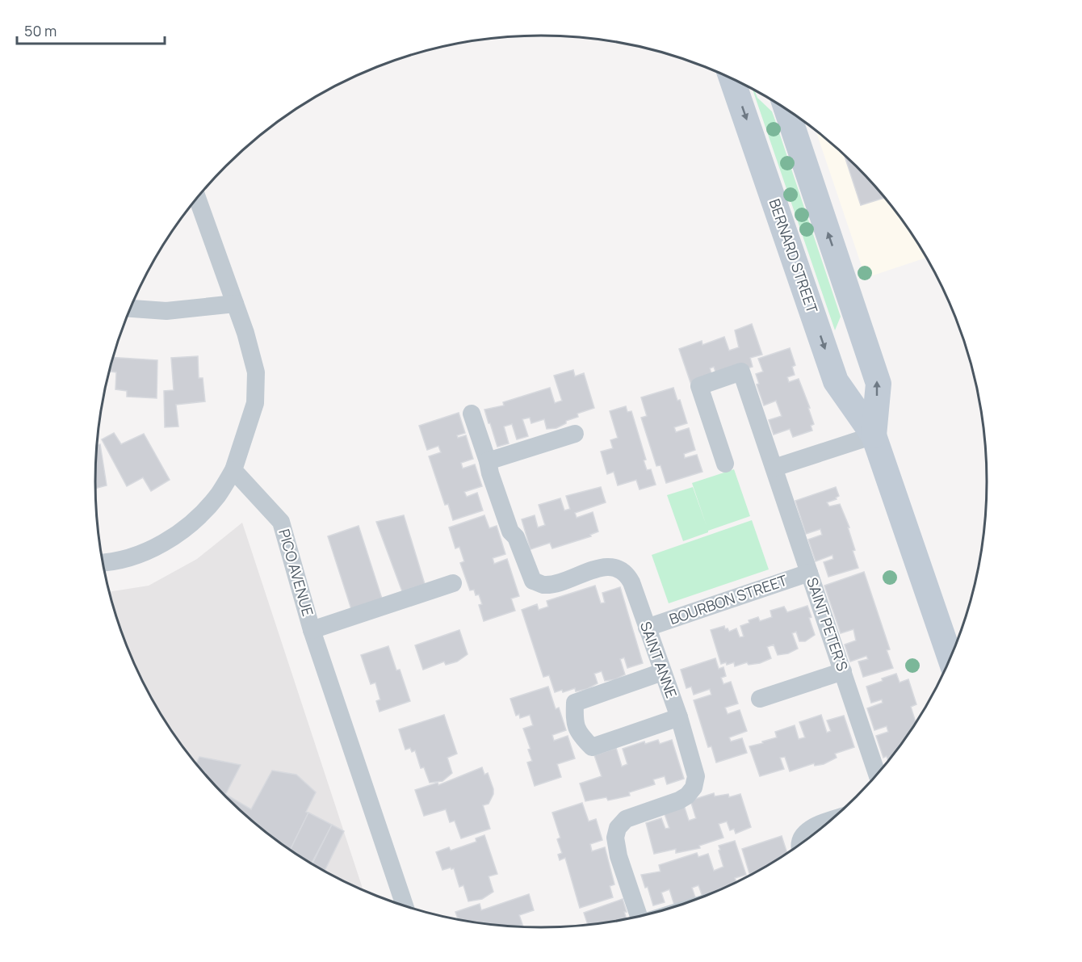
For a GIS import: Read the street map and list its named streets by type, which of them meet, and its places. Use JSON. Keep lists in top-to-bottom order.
{
  "streets": {
    "street": [
      "BERNARD STREET",
      "PICO AVENUE",
      "BOURBON STREET",
      "SAINT PETER'S",
      "SAINT ANNE"
    ]
  },
  "crossings": [
    ["BOURBON STREET", "SAINT PETER'S"],
    ["BOURBON STREET", "SAINT ANNE"]
  ],
  "scale_bar": "50 m"
}
